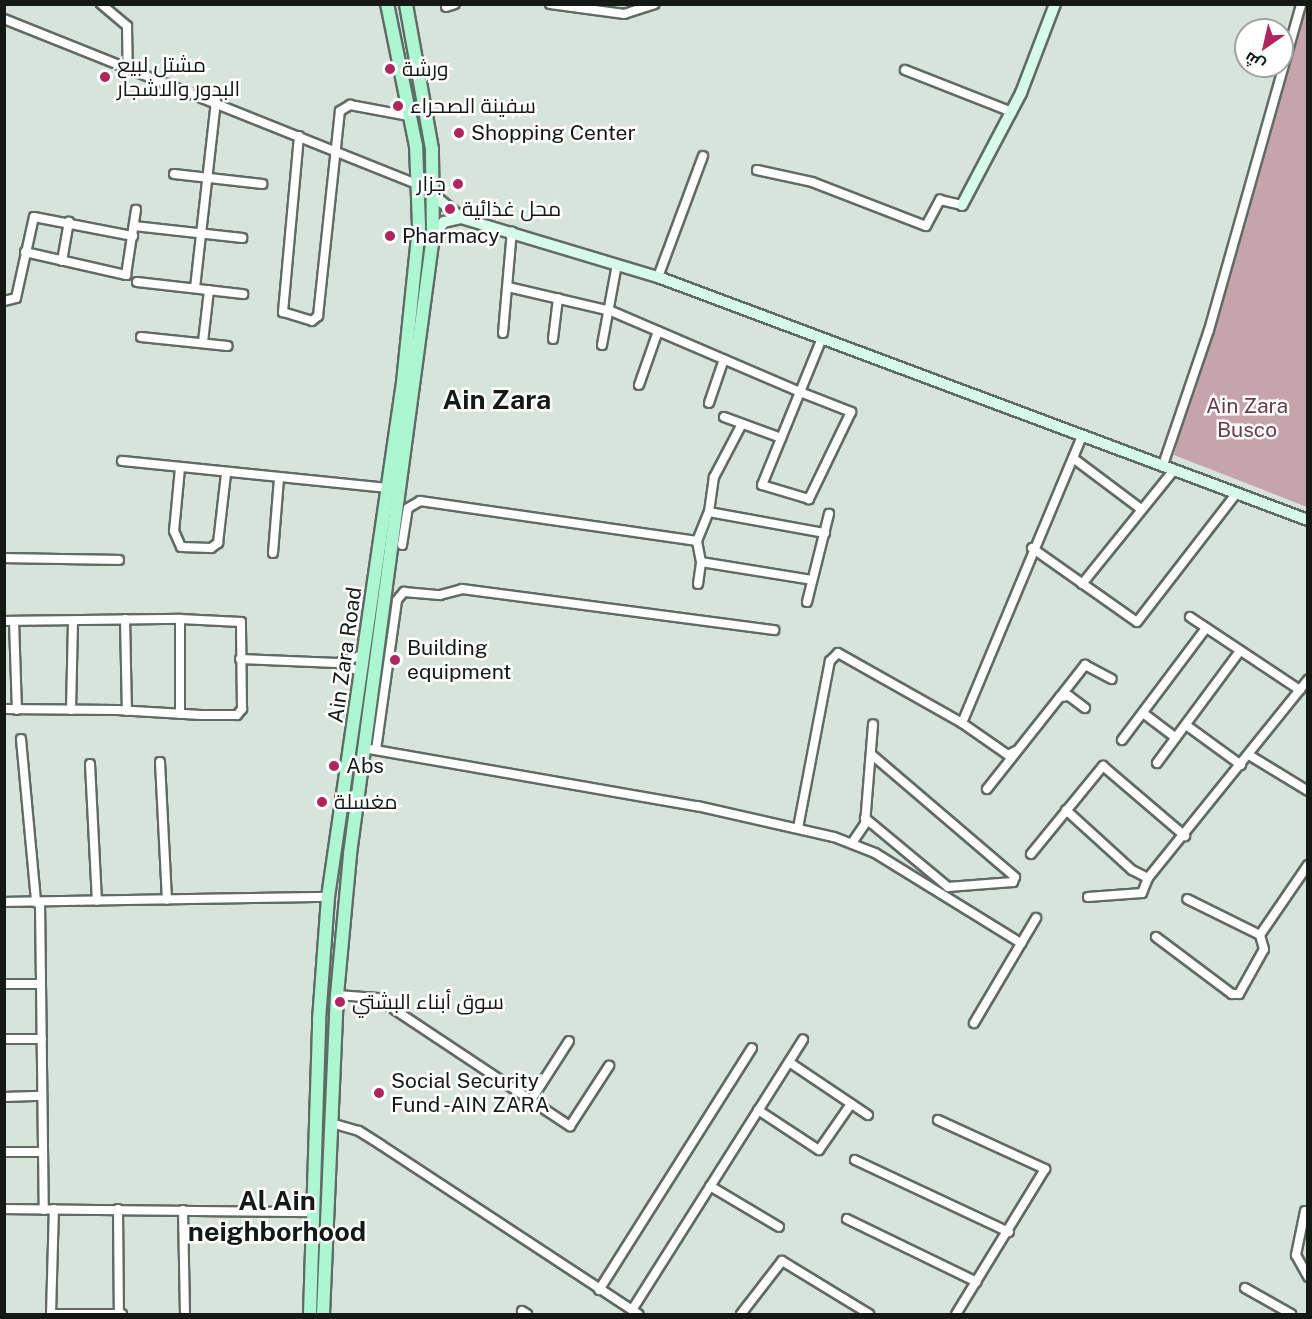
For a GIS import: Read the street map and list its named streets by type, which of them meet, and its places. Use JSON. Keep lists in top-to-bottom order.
{
  "streets": {
    "main road": ["Ain Zara Road"]
  },
  "districts": ["Ain Zara", "Al Ain neighborhood"],
  "parks": ["Ain Zara Busco"],
  "places": [
    "ورشة",
    "مشتل لبيع البدور والاشجار",
    "سفينة الصحراء",
    "Shopping Center",
    "جزار",
    "محل غذائية",
    "Pharmacy",
    "Building equipment",
    "Abs",
    "مغسلة",
    "سوق أبناء البشتي",
    "Social Security Fund -AIN ZARA"
  ],
  "north": "bottom left"
}
